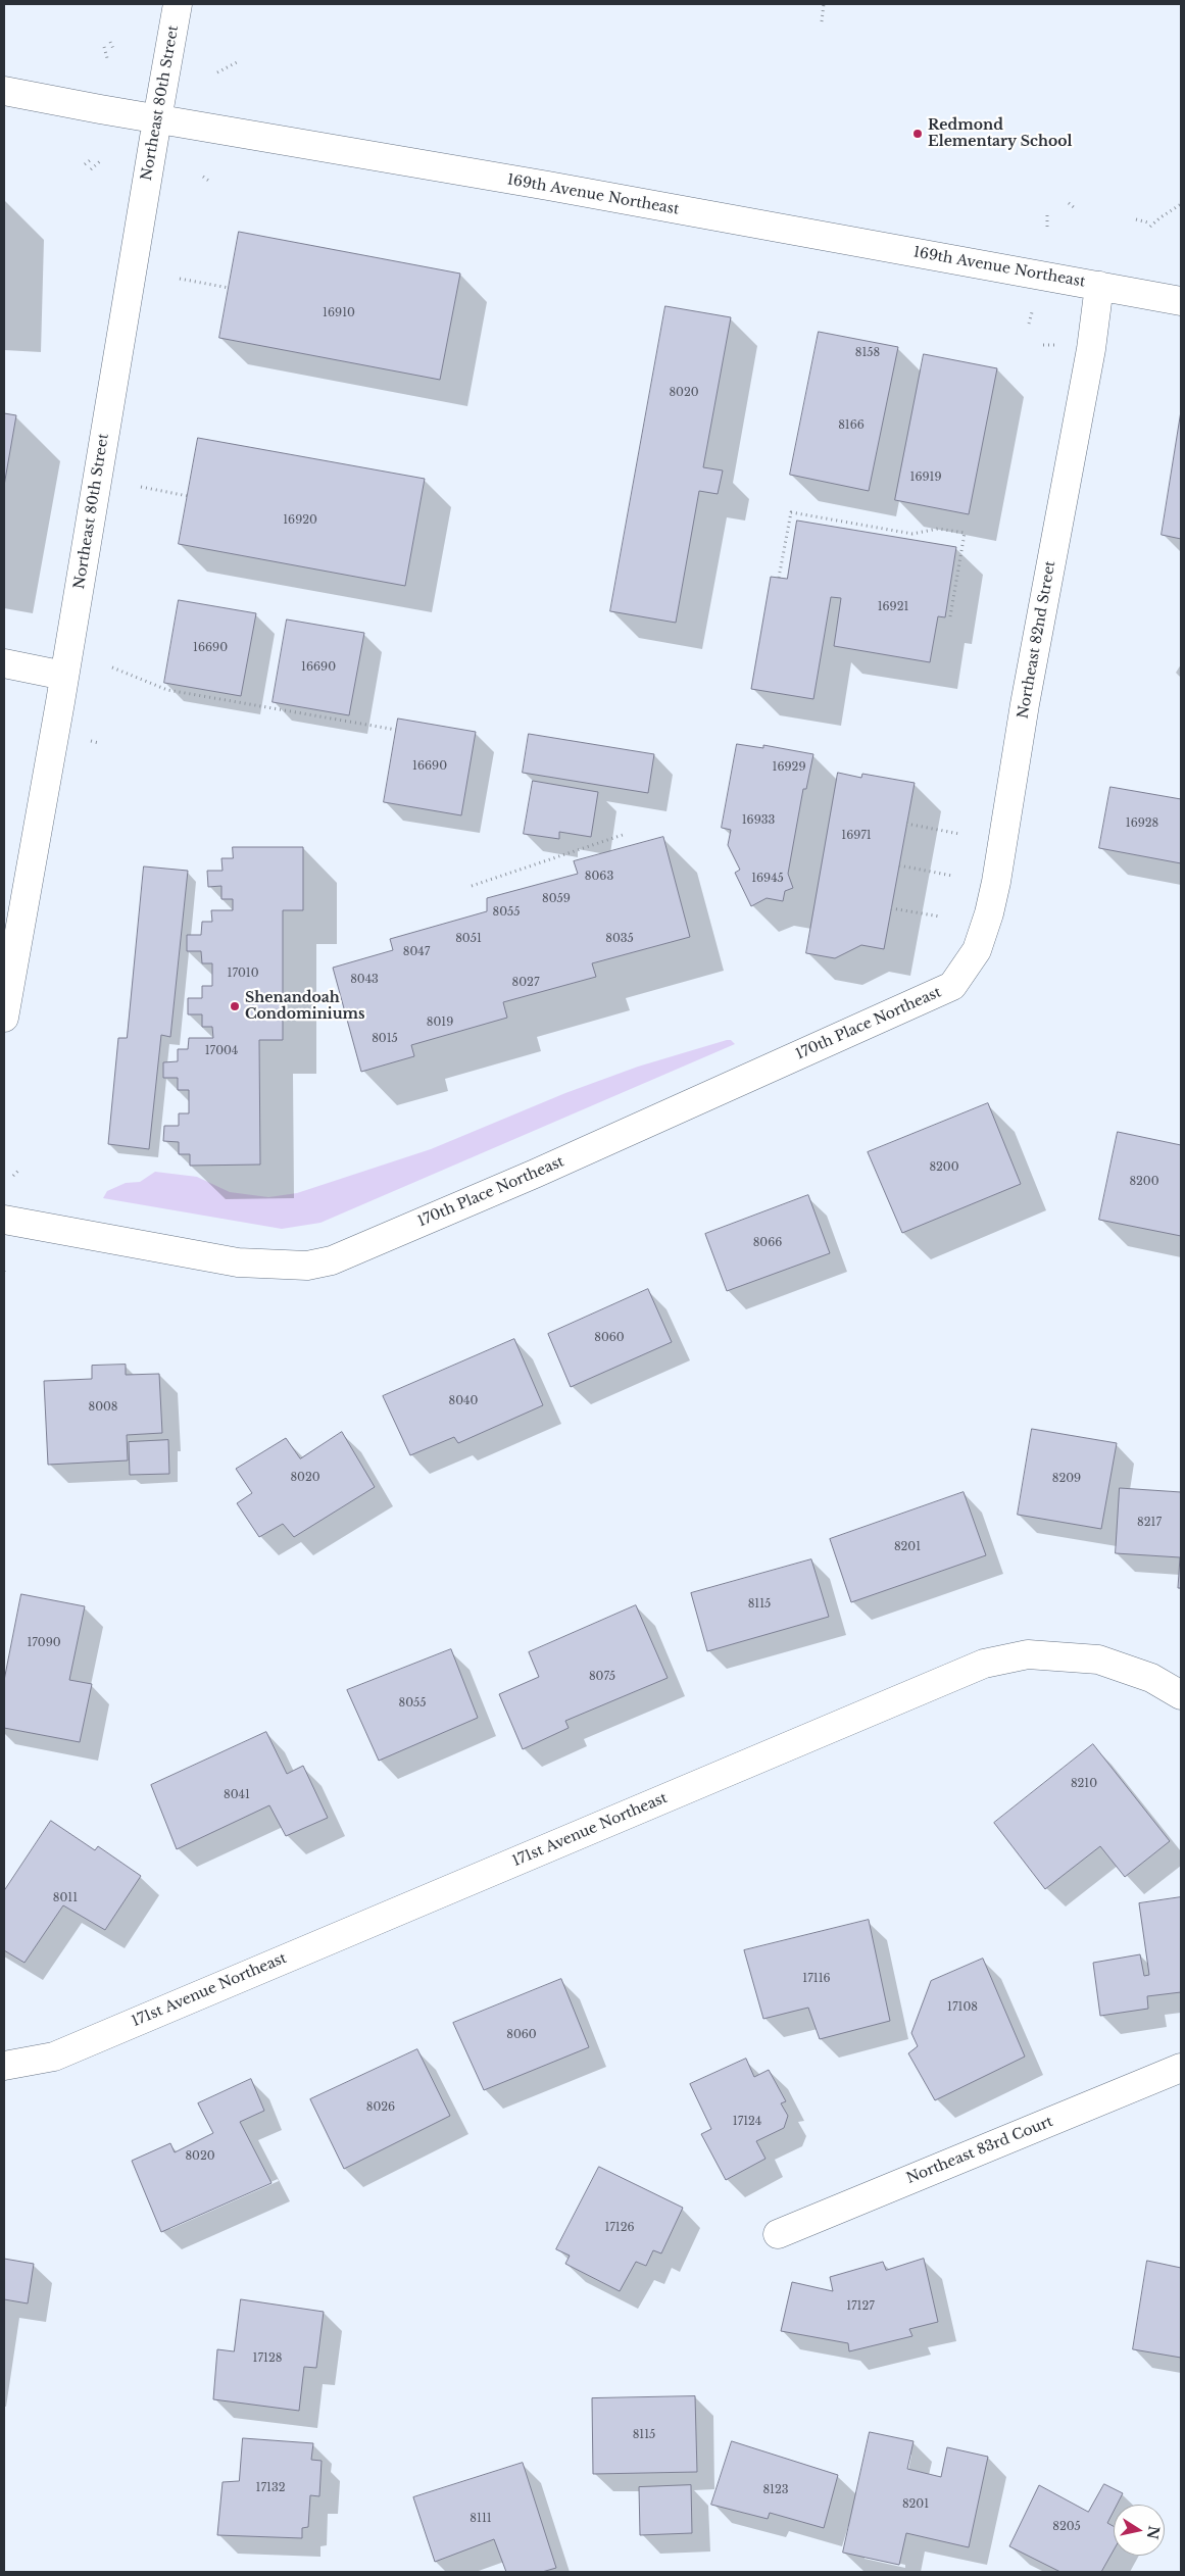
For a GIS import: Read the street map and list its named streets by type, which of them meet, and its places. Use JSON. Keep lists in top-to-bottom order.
{
  "streets": {
    "street": [
      "Northeast 80th Street",
      "169th Avenue Northeast",
      "Northeast 82nd Street",
      "170th Place Northeast",
      "171st Avenue Northeast",
      "Northeast 83rd Court"
    ]
  },
  "crossings": [
    ["Northeast 80th Street", "169th Avenue Northeast"],
    ["169th Avenue Northeast", "Northeast 82nd Street"],
    ["Northeast 82nd Street", "170th Place Northeast"]
  ],
  "places": ["Redmond Elementary School", "Shenandoah Condominiums"],
  "house_numbers": [
    "16910",
    "8158",
    "8020",
    "8166",
    "16919",
    "16920",
    "16921",
    "16690",
    "16690",
    "16690",
    "16929",
    "16933",
    "16928",
    "16971",
    "8063",
    "16945",
    "8059",
    "8055",
    "8051",
    "8035",
    "8047",
    "17010",
    "8043",
    "8027",
    "8019",
    "8015",
    "17004",
    "8200",
    "8200",
    "8066",
    "8060",
    "8040",
    "8008",
    "8020",
    "8209",
    "8217",
    "8201",
    "8115",
    "17090",
    "8075",
    "8055",
    "8210",
    "8041",
    "8011",
    "17116",
    "17108",
    "8060",
    "8026",
    "17124",
    "8020",
    "17126",
    "17127",
    "17128",
    "8115",
    "17132",
    "8123",
    "8201",
    "8111",
    "8205"
  ],
  "north": "right"
}
